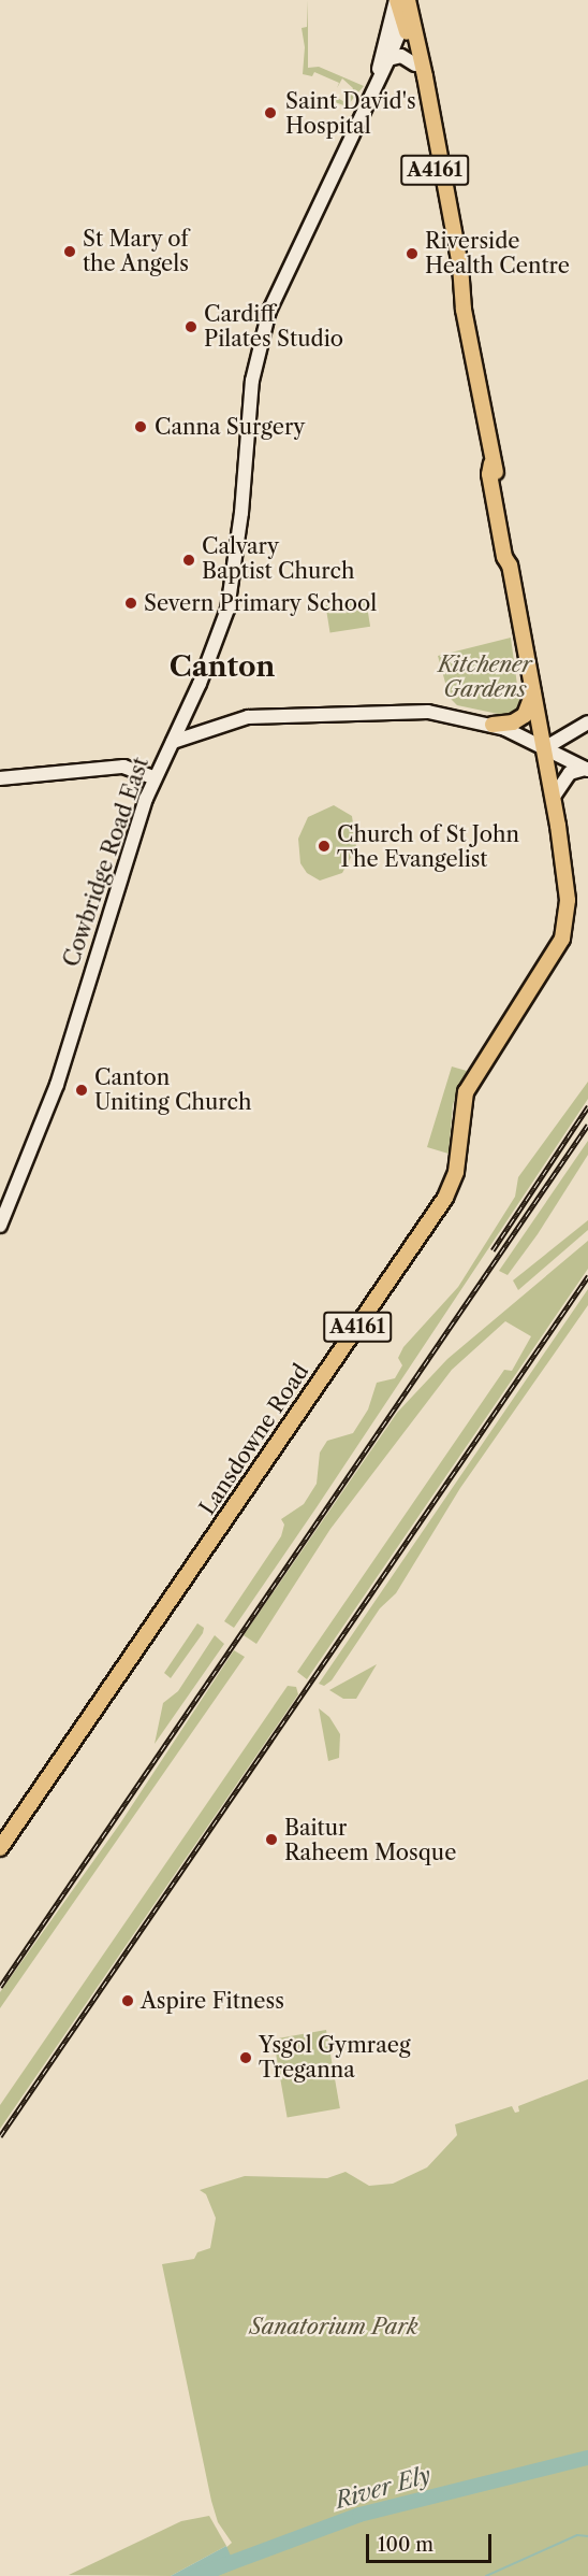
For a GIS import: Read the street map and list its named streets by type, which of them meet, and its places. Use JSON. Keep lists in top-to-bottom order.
{
  "streets": {
    "main road": ["A4161", "Lansdowne Road"],
    "street": ["Cowbridge Road East"]
  },
  "crossings": [
    ["A4161", "Cowbridge Road East"],
    ["A4161", "Lansdowne Road"]
  ],
  "districts": ["Canton"],
  "water": ["River Ely"],
  "parks": ["Kitchener Gardens", "Sanatorium Park"],
  "places": [
    "Saint David's Hospital",
    "St Mary of the Angels",
    "Riverside Health Centre",
    "Cardiff Pilates Studio",
    "Canna Surgery",
    "Calvary Baptist Church",
    "Severn Primary School",
    "Church of St John The Evangelist",
    "Canton Uniting Church",
    "Baitur Raheem Mosque",
    "Aspire Fitness",
    "Ysgol Gymraeg Treganna"
  ],
  "scale_bar": "100 m"
}
